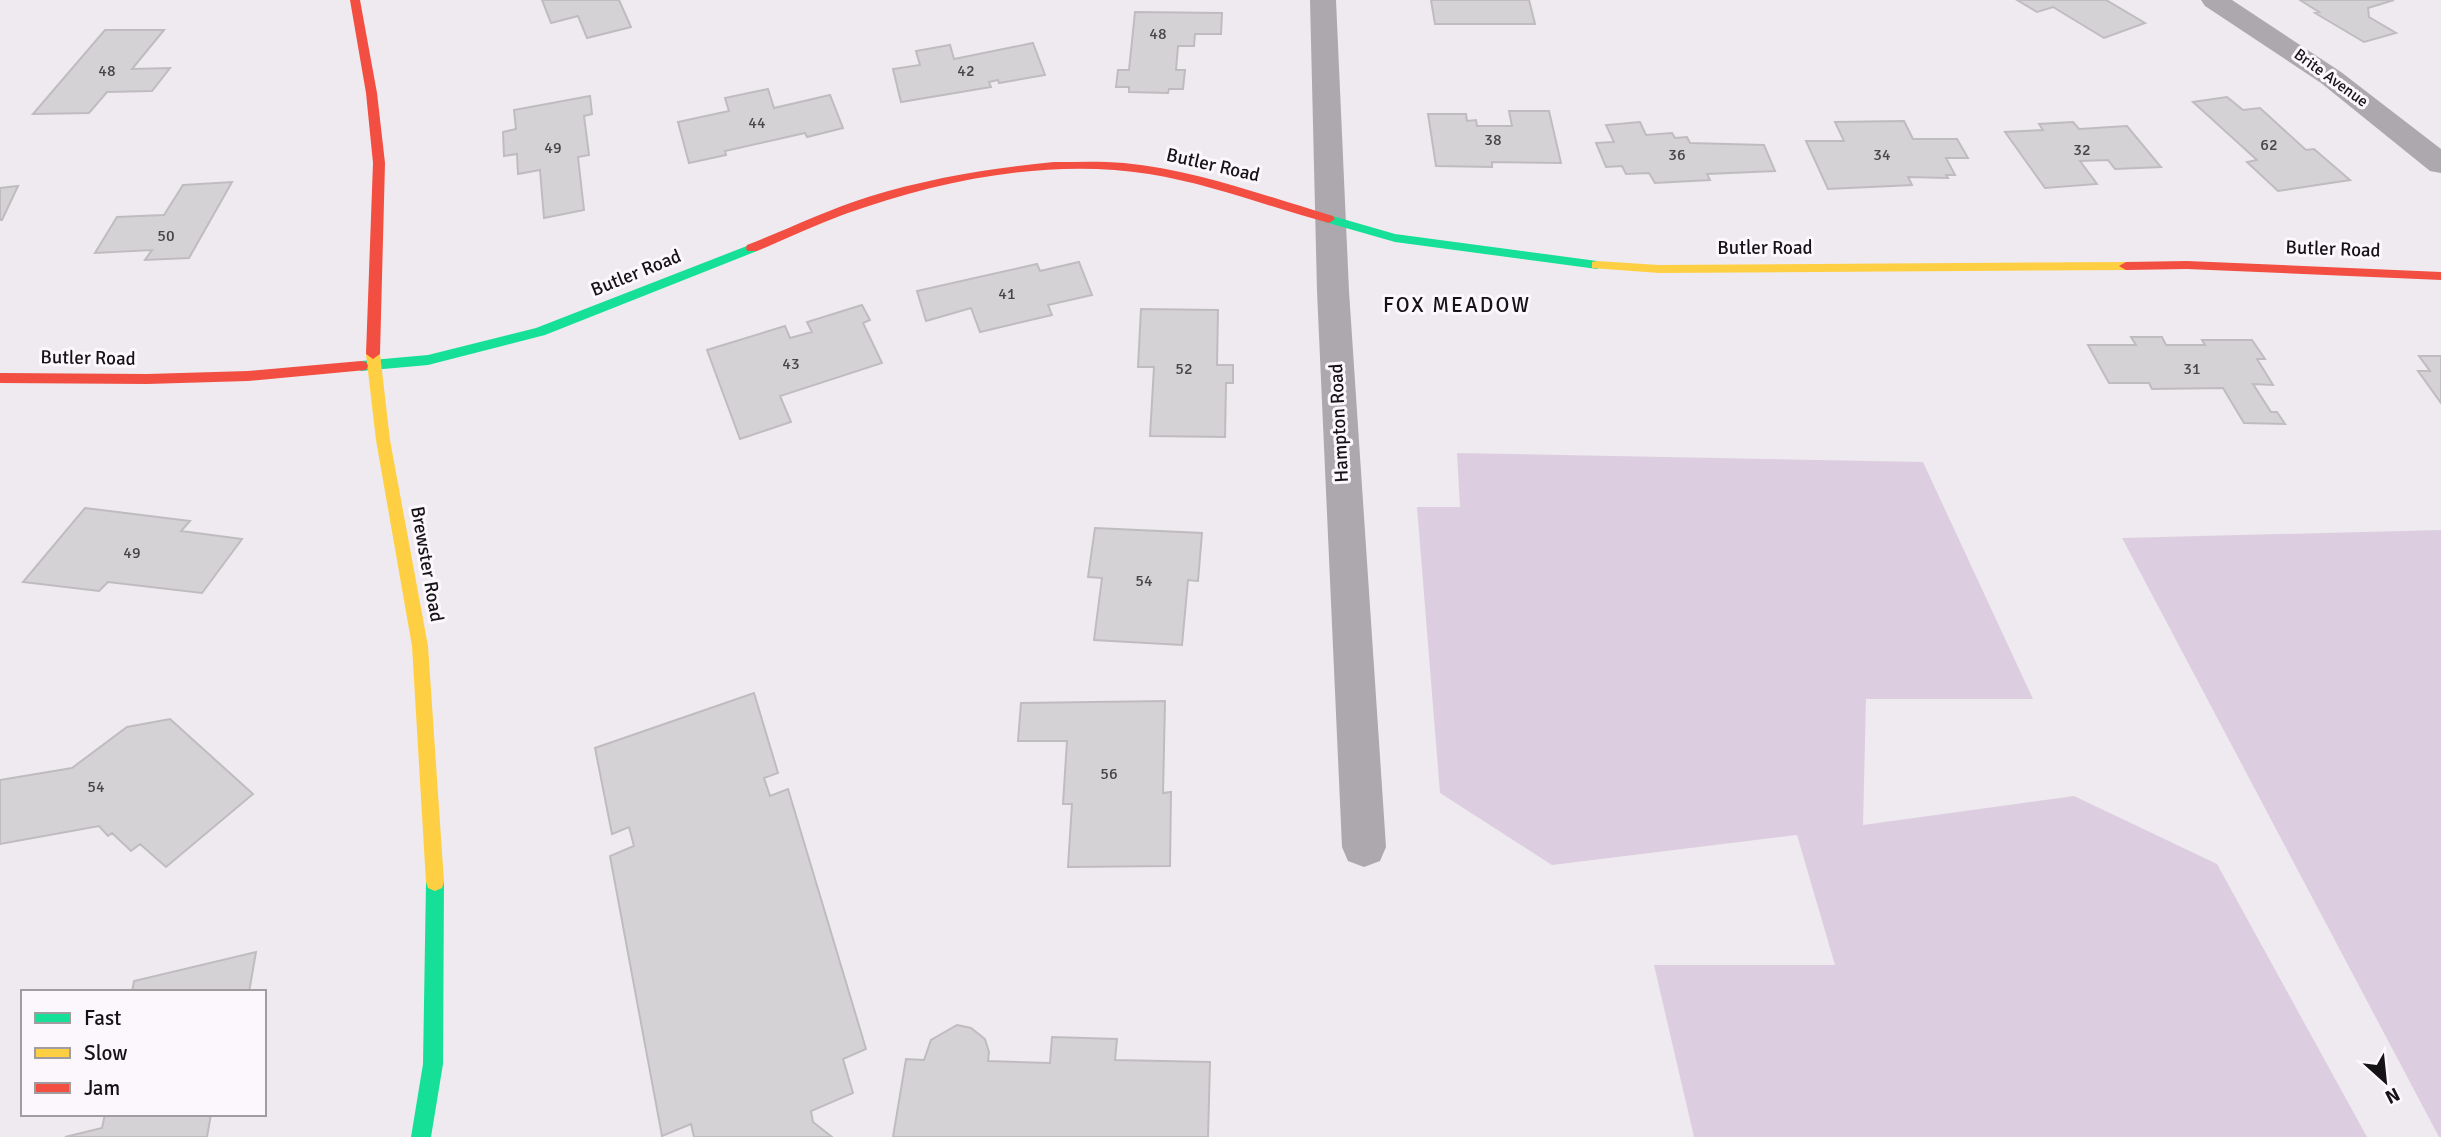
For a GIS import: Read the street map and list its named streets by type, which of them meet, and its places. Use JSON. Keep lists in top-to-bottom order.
{
  "streets": {
    "street": [
      "Brite Avenue",
      "Butler Road",
      "Hampton Road",
      "Brewster Road"
    ]
  },
  "crossings": [
    ["Butler Road", "Hampton Road"],
    ["Butler Road", "Brewster Road"]
  ],
  "districts": ["FOX MEADOW"],
  "house_numbers": [
    "48",
    "48",
    "42",
    "44",
    "38",
    "62",
    "49",
    "32",
    "36",
    "34",
    "50",
    "41",
    "43",
    "52",
    "31",
    "49",
    "54",
    "56",
    "54"
  ],
  "legend": ["Fast", "Slow", "Jam"],
  "north": "bottom right"
}
